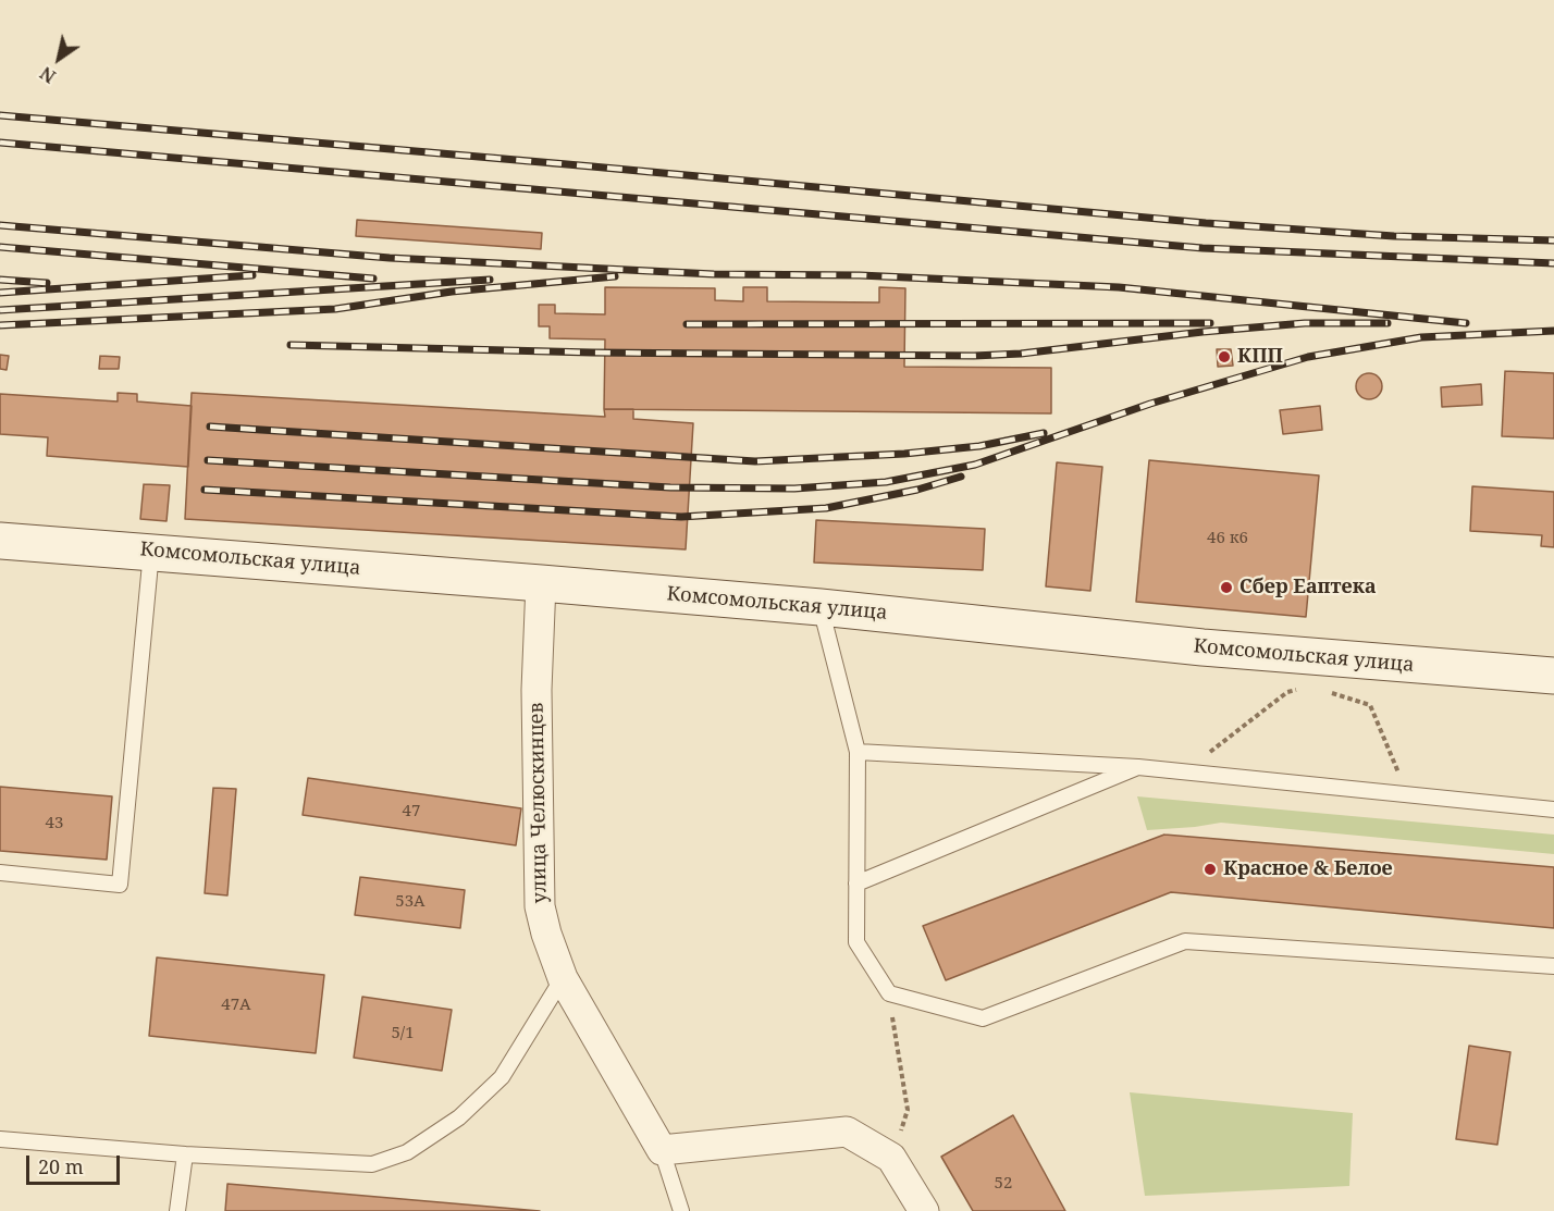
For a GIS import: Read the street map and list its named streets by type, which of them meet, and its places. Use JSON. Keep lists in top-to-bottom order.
{
  "streets": {
    "main road": ["Комсомольская улица"],
    "street": ["улица Челюскинцев"]
  },
  "crossings": [
    ["Комсомольская улица", "улица Челюскинцев"]
  ],
  "places": ["КПП", "Сбер Еаптека", "Красное & Белое"],
  "house_numbers": [
    "46 к6",
    "47",
    "43",
    "53А",
    "47А",
    "5/1",
    "52"
  ],
  "scale_bar": "20 m",
  "north": "bottom left"
}
